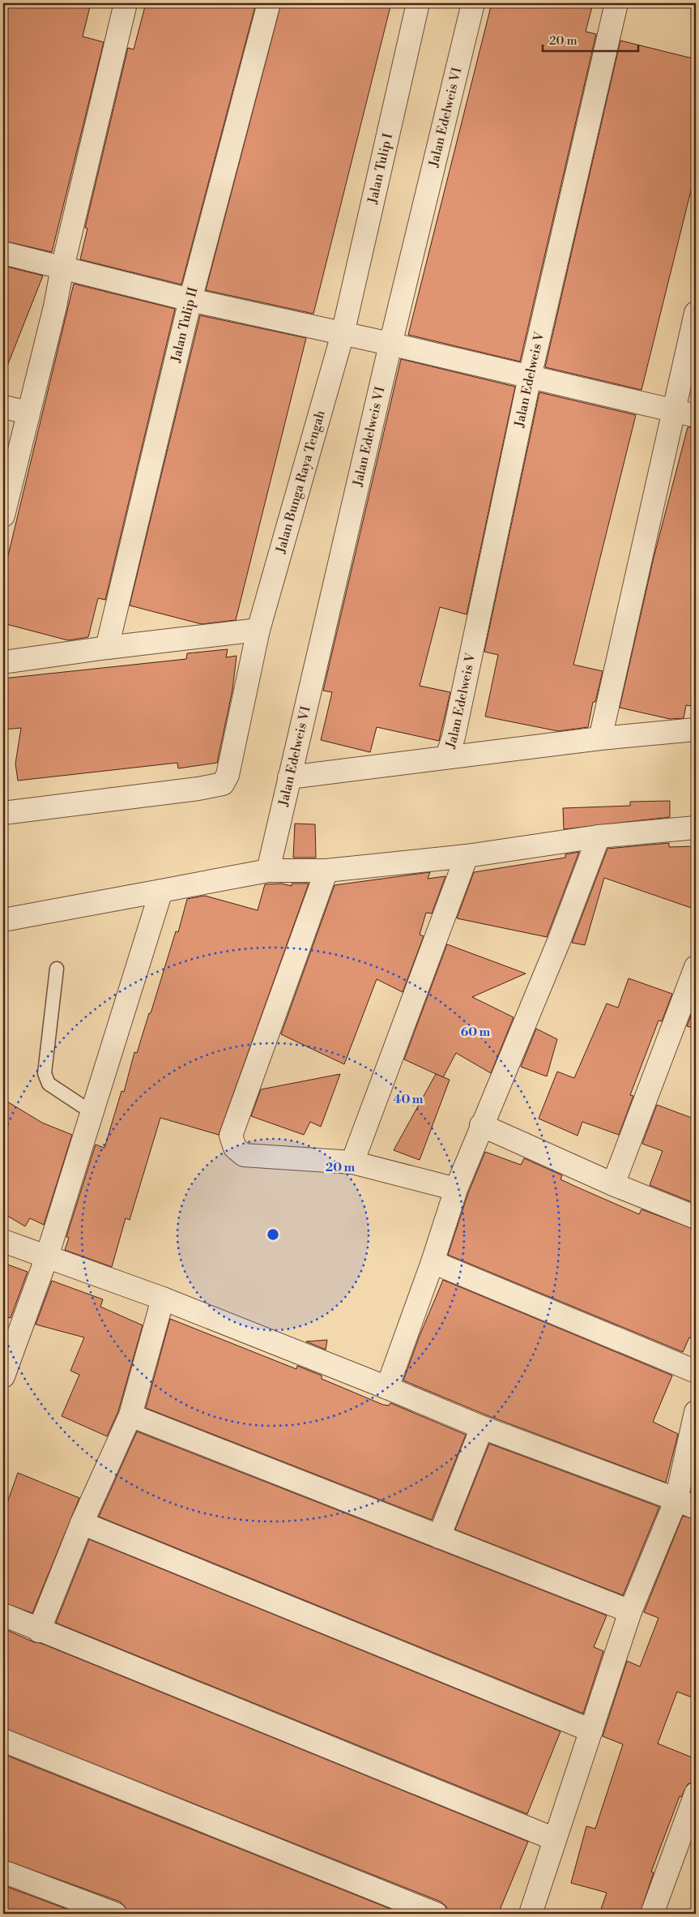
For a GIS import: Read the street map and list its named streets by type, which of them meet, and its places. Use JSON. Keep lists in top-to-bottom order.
{
  "streets": {
    "street": [
      "Jalan Edelweis VI",
      "Jalan Tulip I",
      "Jalan Tulip II",
      "Jalan Edelweis V",
      "Jalan Bunga Raya Tengah"
    ]
  },
  "crossings": [
    ["Jalan Tulip I", "Jalan Bunga Raya Tengah"]
  ],
  "scale_bar": "20 m",
  "rings": ["60 m", "40 m", "20 m"]
}
